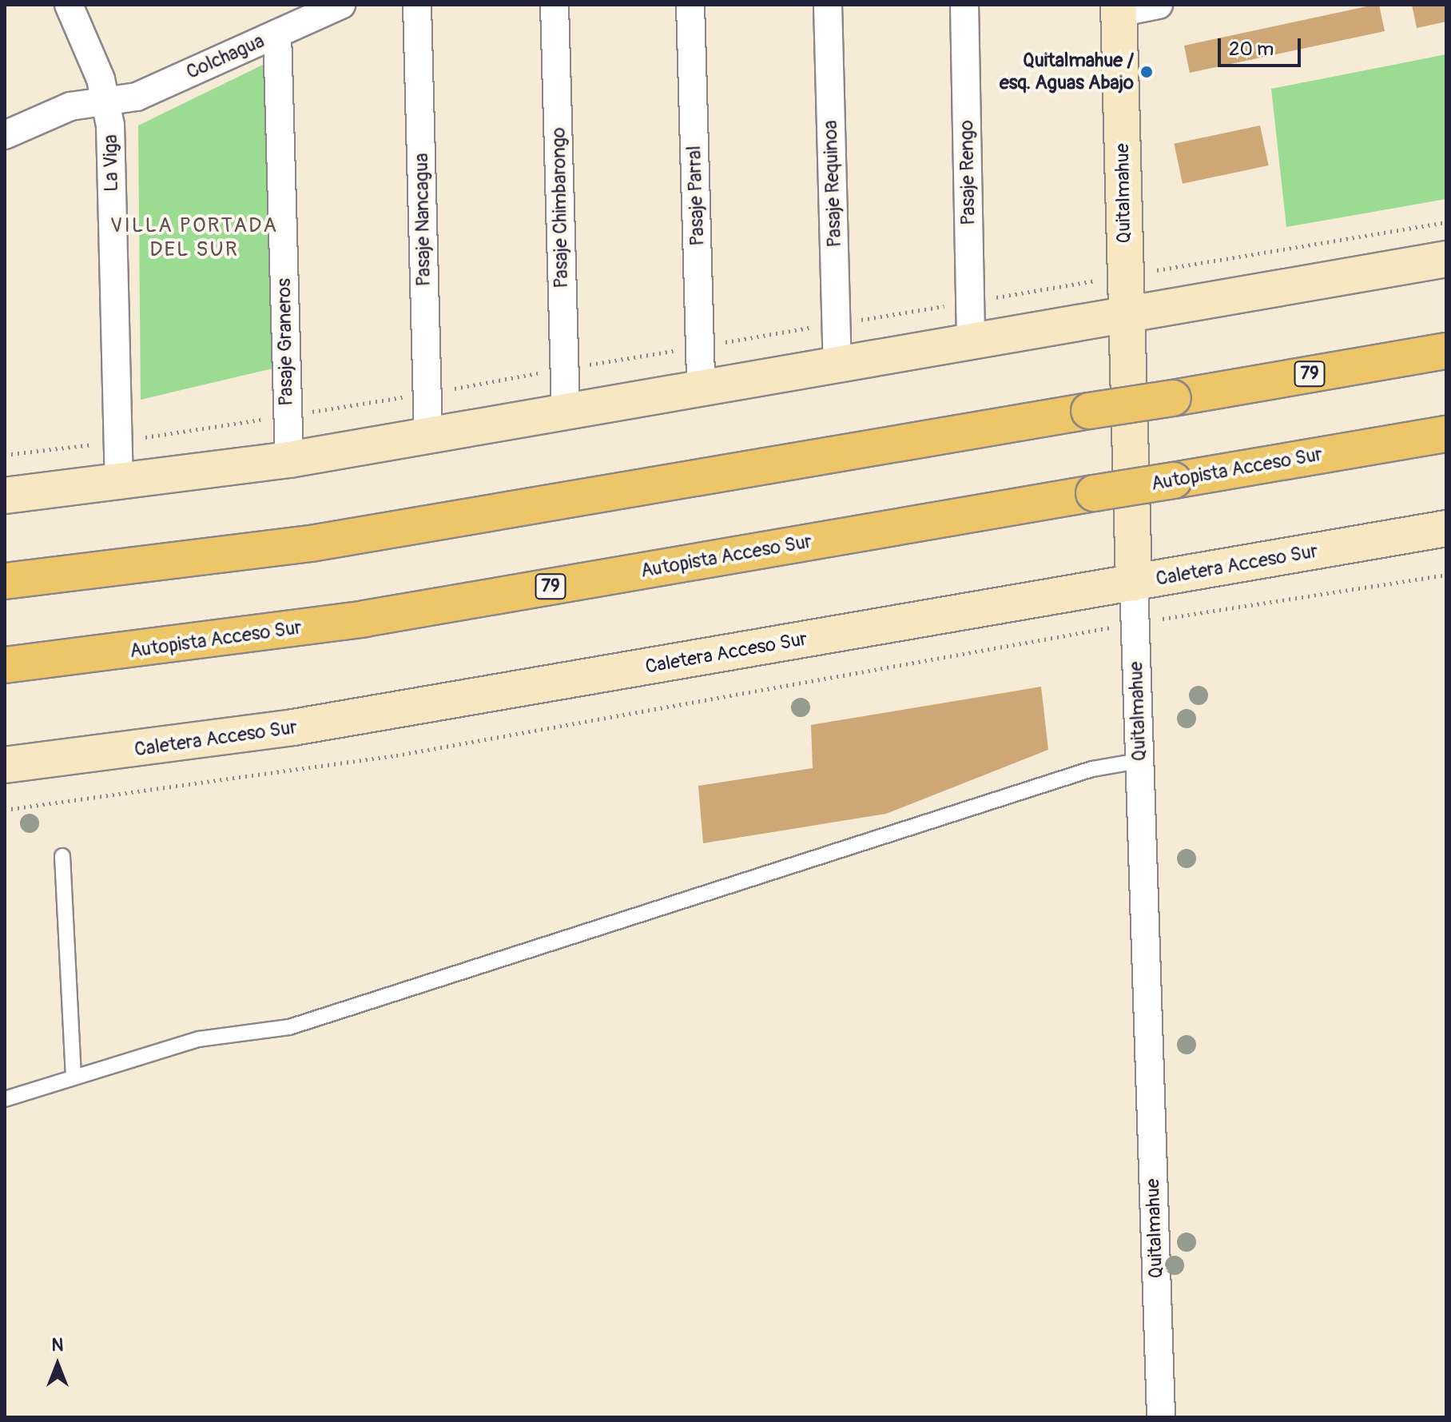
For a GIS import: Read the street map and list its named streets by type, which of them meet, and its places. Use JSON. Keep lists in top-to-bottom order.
{
  "streets": {
    "highway": ["79", "Autopista Acceso Sur"],
    "main road": ["Quitalmahue", "Caletera Acceso Sur"],
    "street": [
      "Colchagua",
      "La Viga",
      "Pasaje Rengo",
      "Pasaje Requinoa",
      "Pasaje Parral",
      "Pasaje Chimbarongo",
      "Pasaje Nancagua",
      "Pasaje Graneros"
    ]
  },
  "crossings": [
    ["Colchagua", "La Viga"],
    ["Colchagua", "Pasaje Graneros"],
    ["Quitalmahue", "Caletera Acceso Sur"]
  ],
  "districts": ["VILLA PORTADA DEL SUR"],
  "places": ["Quitalmahue / esq. Aguas Abajo"],
  "scale_bar": "20 m",
  "north": "top"
}
